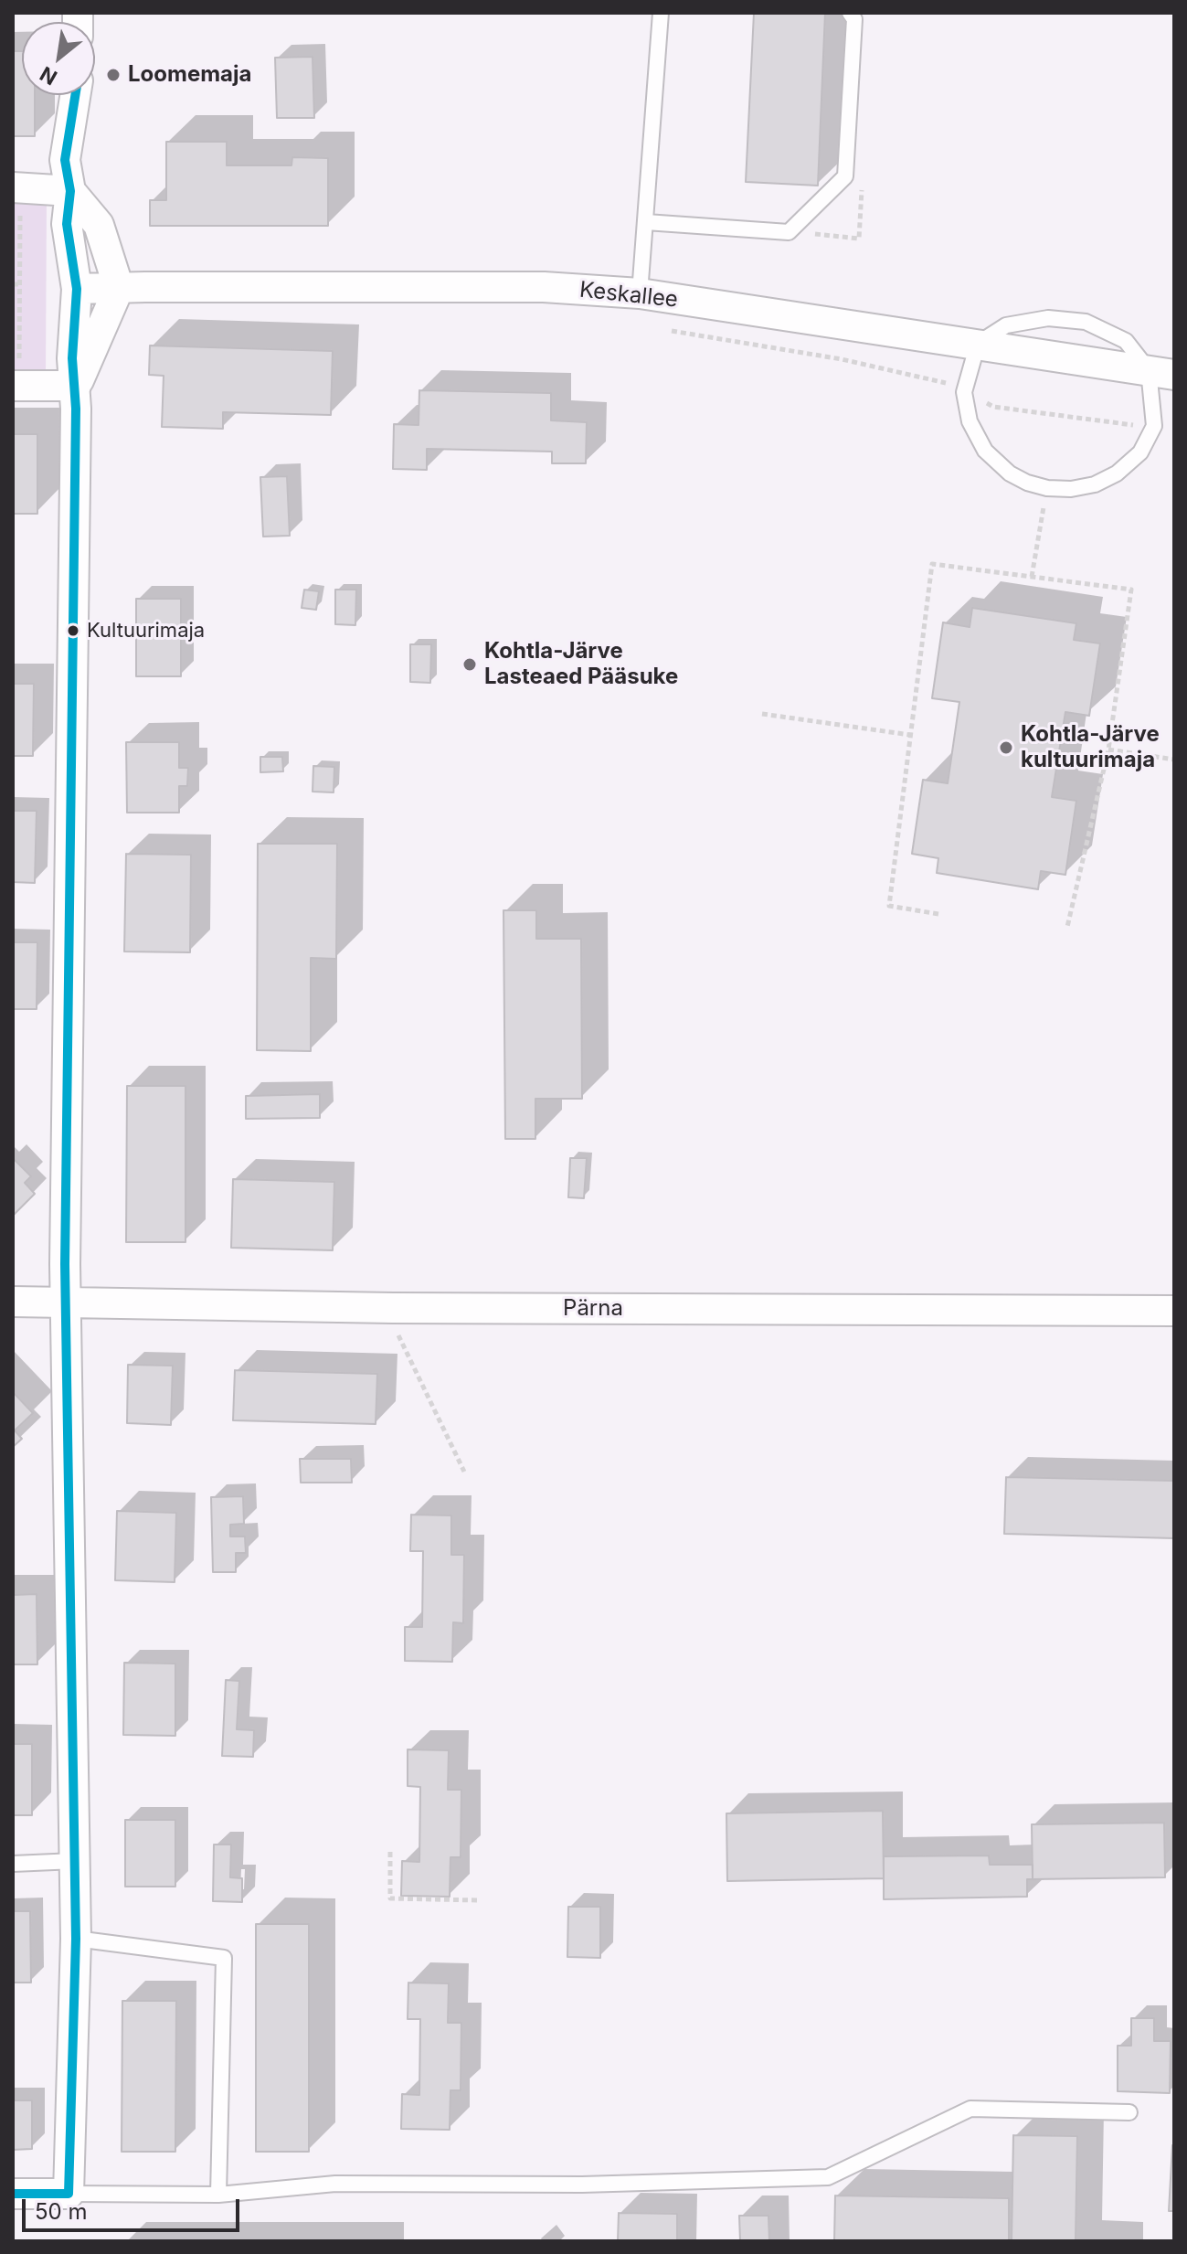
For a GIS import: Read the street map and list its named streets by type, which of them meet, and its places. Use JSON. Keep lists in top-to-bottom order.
{
  "streets": {
    "street": ["Keskallee", "Pärna"]
  },
  "places": [
    "Loomemaja",
    "Kultuurimaja",
    "Kohtla-Järve Lasteaed Pääsuke",
    "Kohtla-Järve kultuurimaja"
  ],
  "scale_bar": "50 m",
  "north": "bottom left"
}
